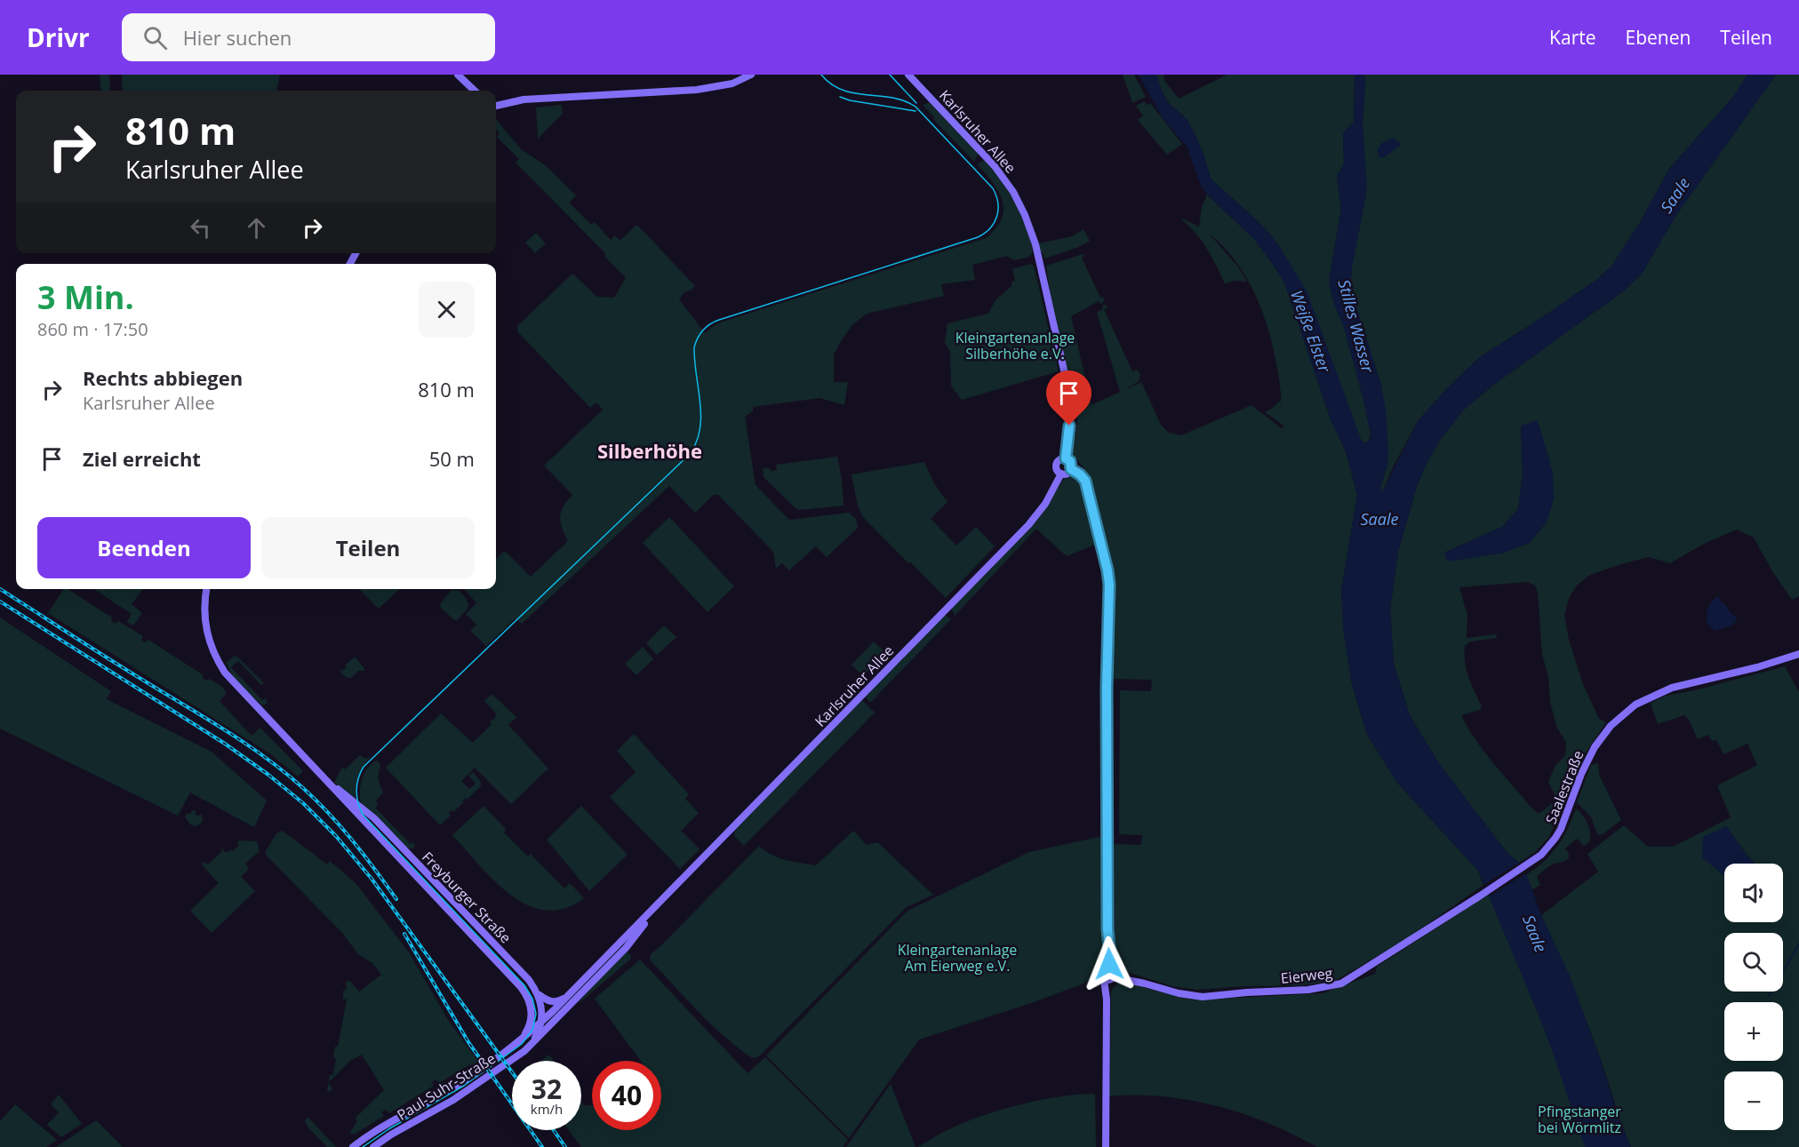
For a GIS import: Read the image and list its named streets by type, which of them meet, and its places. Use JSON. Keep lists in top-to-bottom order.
{
  "streets": {
    "street": [
      "Karlsruher Allee",
      "Saalestraße",
      "Freyburger Straße",
      "Eierweg",
      "Paul-Suhr-Straße"
    ]
  },
  "crossings": [
    ["Karlsruher Allee", "Freyburger Straße"],
    ["Karlsruher Allee", "Paul-Suhr-Straße"],
    ["Saalestraße", "Eierweg"]
  ],
  "districts": ["Silberhöhe"],
  "water": ["Saale", "Stilles Wasser", "Weiße Elster"],
  "parks": ["Kleingartenanlage Silberhöhe e.V.", "Kleingartenanlage Am Eierweg e.V.", "Pfingstanger bei Wörmlitz"],
  "page": {
    "header": "Drivr",
    "search": "Hier suchen",
    "nav": ["Karte", "Ebenen", "Teilen"],
    "turn": ["810 m", "Karlsruher Allee"],
    "heading": ["3 Min.", "860 m · 17:50"],
    "list": [
      {
        "name": "Rechts abbiegen",
        "note": "Karlsruher Allee",
        "value": "810 m"
      },
      {
        "name": "Ziel erreicht",
        "value": "50 m"
      }
    ],
    "buttons": ["Beenden", "Teilen"],
    "map_buttons": ["+", "−"],
    "speed": "32 km/h",
    "limit": "40"
  }
}
